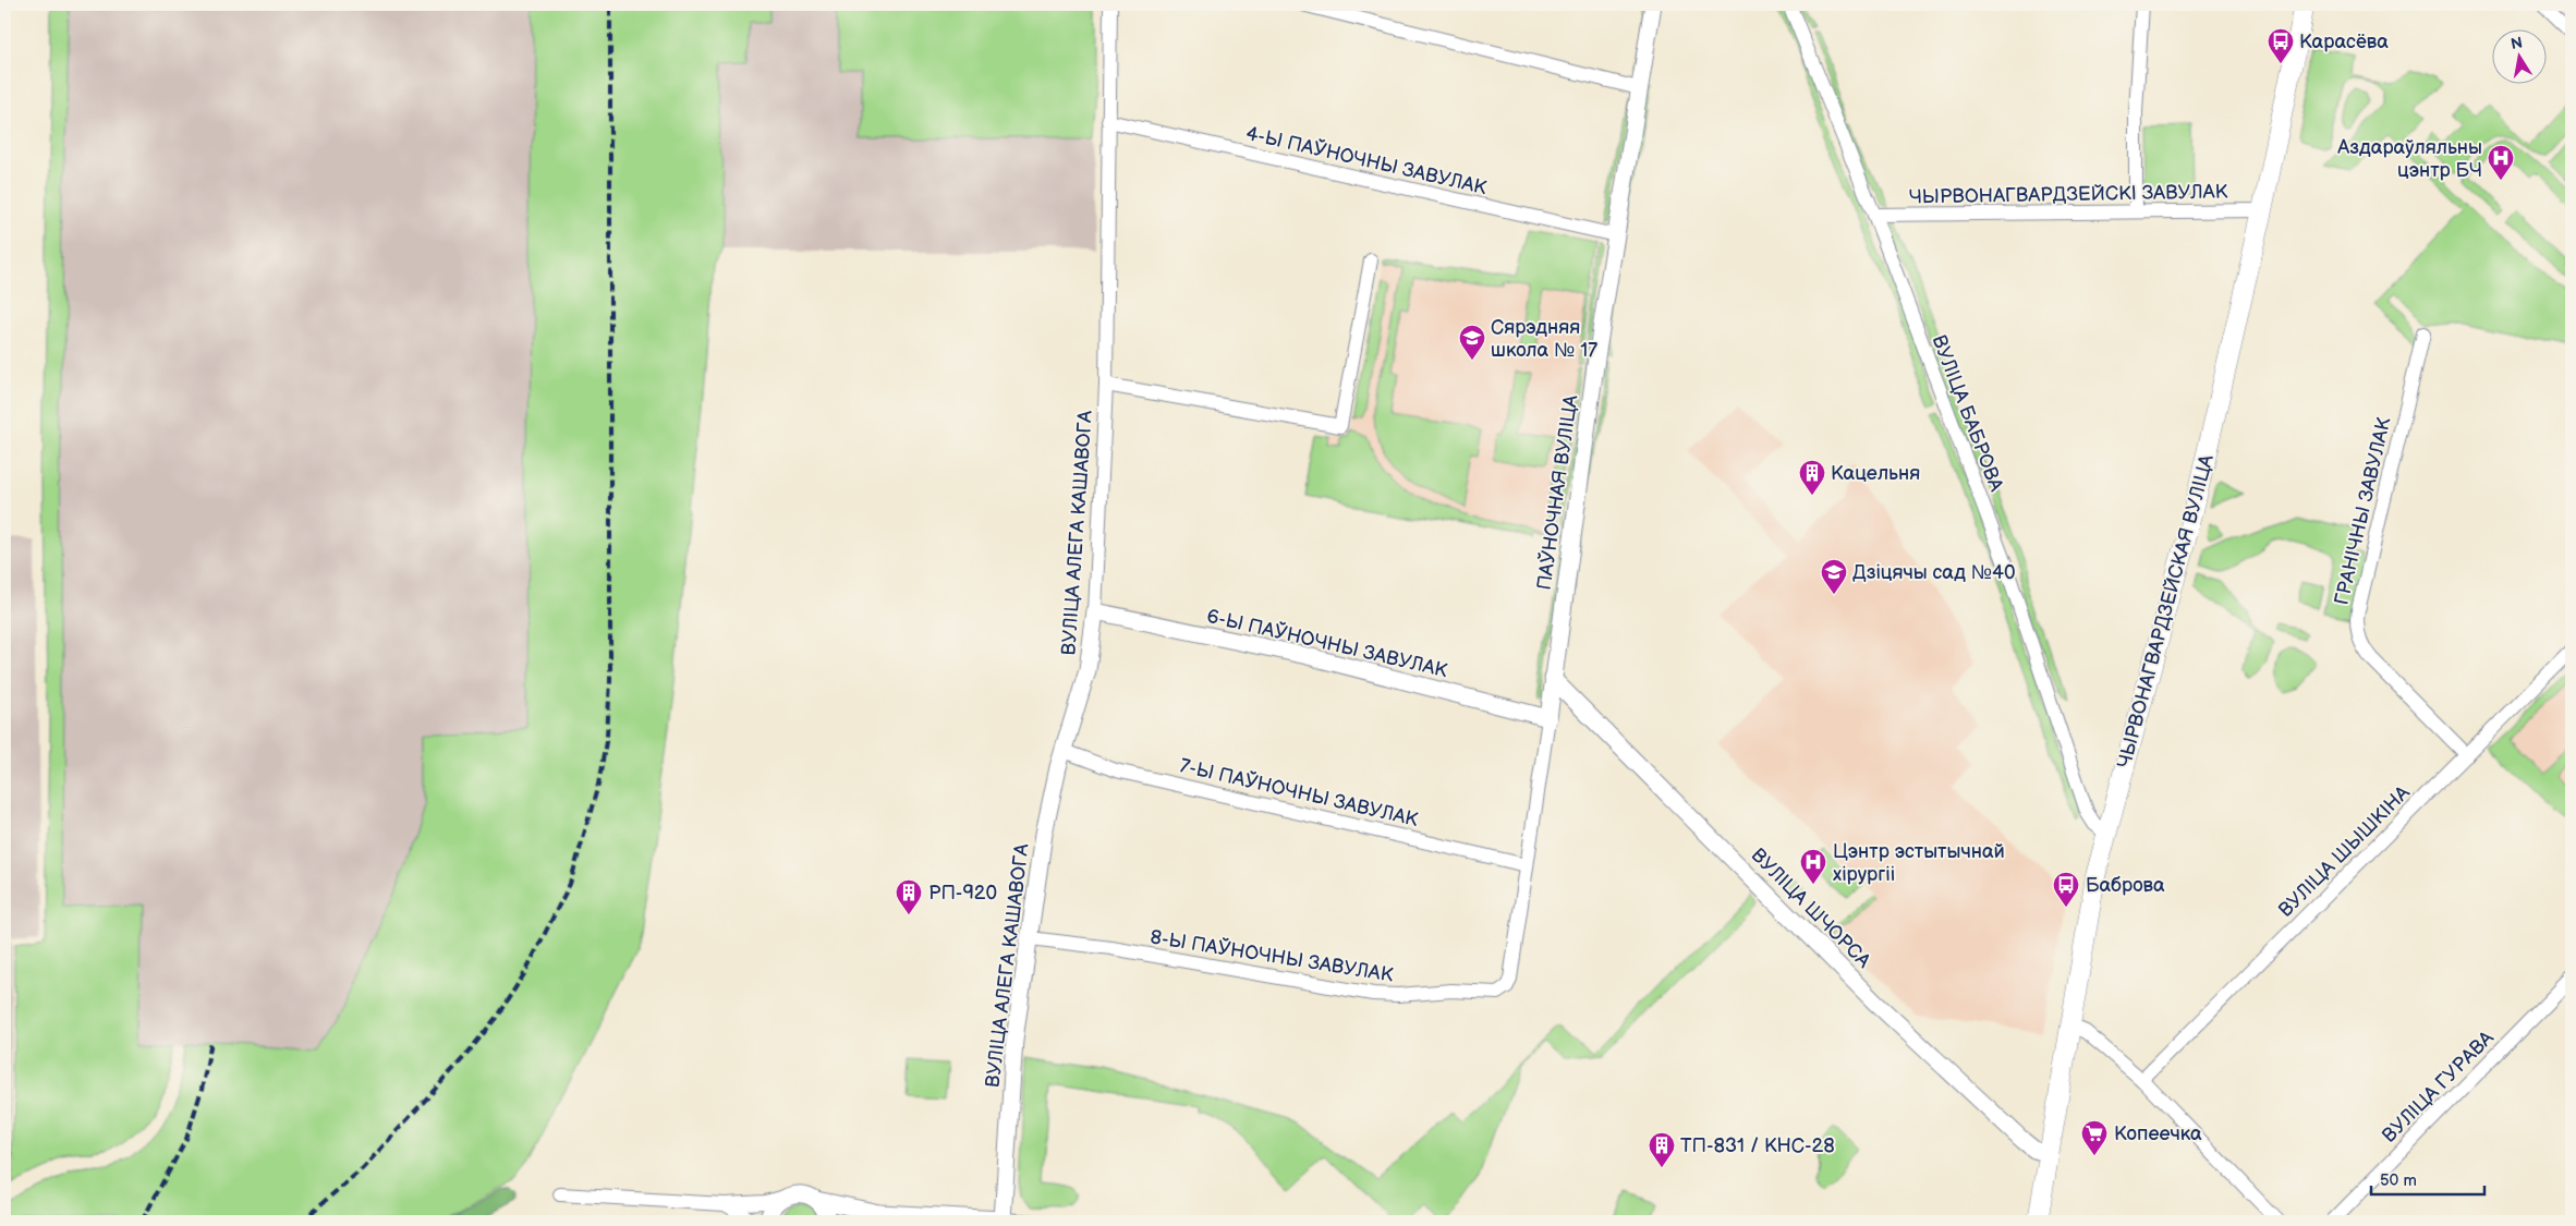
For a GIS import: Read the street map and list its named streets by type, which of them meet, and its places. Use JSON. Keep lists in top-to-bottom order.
{
  "streets": {
    "main road": ["ЧЫРВОНАГВАРДЗЕЙСКАЯ ВУЛІЦА"],
    "street": [
      "4-Ы ПАЎНОЧНЫ ЗАВУЛАК",
      "ЧЫРВОНАГВАРДЗЕЙСКІ ЗАВУЛАК",
      "ВУЛІЦА БАБРОВА",
      "ПАЎНОЧНАЯ ВУЛІЦА",
      "ГРАНІЧНЫ ЗАВУЛАК",
      "ВУЛІЦА АЛЕГА КАШАВОГА",
      "6-Ы ПАЎНОЧНЫ ЗАВУЛАК",
      "7-Ы ПАЎНОЧНЫ ЗАВУЛАК",
      "ВУЛІЦА ШЫШКІНА",
      "ВУЛІЦА ШЧОРСА",
      "8-Ы ПАЎНОЧНЫ ЗАВУЛАК",
      "ВУЛІЦА ГУРАВА"
    ]
  },
  "crossings": [
    ["4-Ы ПАЎНОЧНЫ ЗАВУЛАК", "ПАЎНОЧНАЯ ВУЛІЦА"],
    ["4-Ы ПАЎНОЧНЫ ЗАВУЛАК", "ВУЛІЦА АЛЕГА КАШАВОГА"],
    ["ЧЫРВОНАГВАРДЗЕЙСКІ ЗАВУЛАК", "ВУЛІЦА БАБРОВА"],
    ["ЧЫРВОНАГВАРДЗЕЙСКІ ЗАВУЛАК", "ЧЫРВОНАГВАРДЗЕЙСКАЯ ВУЛІЦА"],
    ["ВУЛІЦА БАБРОВА", "ЧЫРВОНАГВАРДЗЕЙСКАЯ ВУЛІЦА"],
    ["ПАЎНОЧНАЯ ВУЛІЦА", "6-Ы ПАЎНОЧНЫ ЗАВУЛАК"],
    ["ПАЎНОЧНАЯ ВУЛІЦА", "7-Ы ПАЎНОЧНЫ ЗАВУЛАК"],
    ["ПАЎНОЧНАЯ ВУЛІЦА", "ВУЛІЦА ШЧОРСА"],
    ["ПАЎНОЧНАЯ ВУЛІЦА", "8-Ы ПАЎНОЧНЫ ЗАВУЛАК"],
    ["ГРАНІЧНЫ ЗАВУЛАК", "ВУЛІЦА ШЫШКІНА"],
    ["ВУЛІЦА АЛЕГА КАШАВОГА", "6-Ы ПАЎНОЧНЫ ЗАВУЛАК"],
    ["ВУЛІЦА АЛЕГА КАШАВОГА", "7-Ы ПАЎНОЧНЫ ЗАВУЛАК"],
    ["ВУЛІЦА АЛЕГА КАШАВОГА", "8-Ы ПАЎНОЧНЫ ЗАВУЛАК"],
    ["ЧЫРВОНАГВАРДЗЕЙСКАЯ ВУЛІЦА", "ВУЛІЦА ШЧОРСА"]
  ],
  "places": {
    "bus stop": ["Карасёва", "Баброва"],
    "hospital": ["Аздараўляльны цэнтр БЧ", "Цэнтр эстытычнай хірургіі"],
    "school or university": ["Сярэдняя школа № 17", "Дзіцячы сад №40"],
    "building": ["Кацельня", "РП-920", "ТП-831 / КНС-28"],
    "supermarket": ["Копеечка"]
  },
  "scale_bar": "50 m",
  "north": "top"
}
